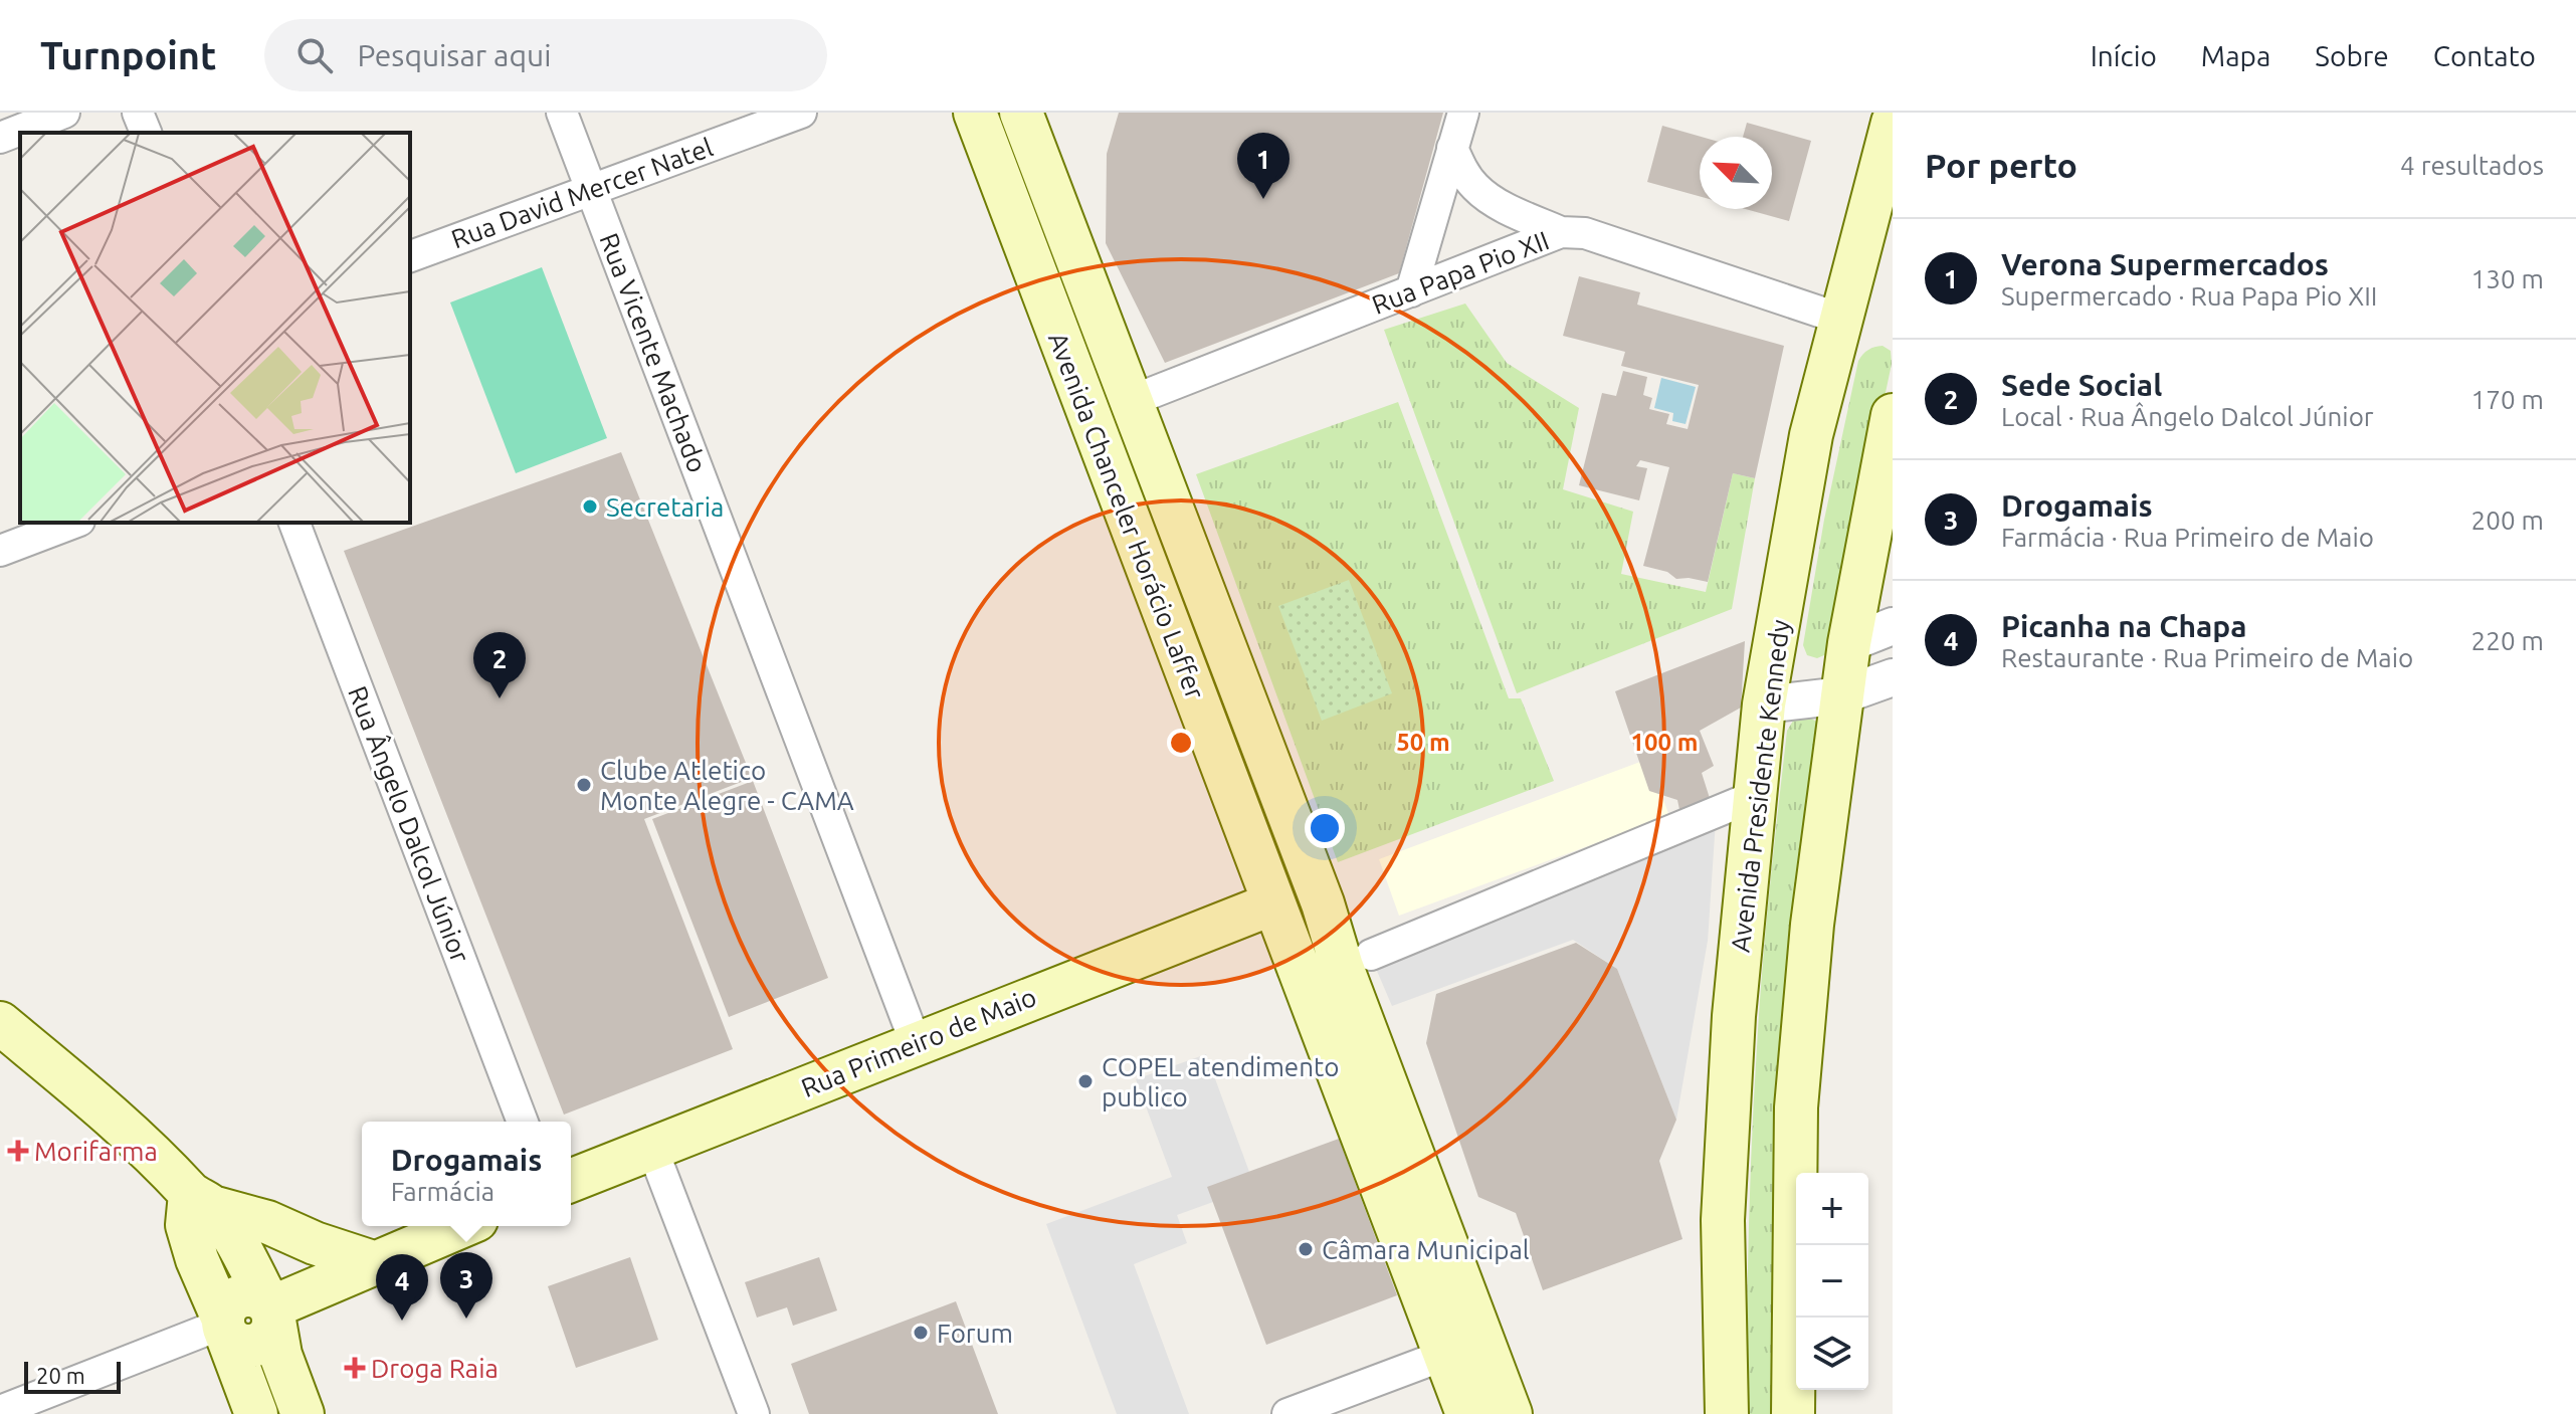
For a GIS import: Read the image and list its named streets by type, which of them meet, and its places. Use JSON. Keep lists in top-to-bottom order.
{
  "streets": {
    "main road": ["Avenida Chanceler Horácio Laffer", "Avenida Presidente Kennedy", "Rua Primeiro de Maio"],
    "street": [
      "Rua David Mercer Natel",
      "Rua Papa Pio XII",
      "Rua Vicente Machado",
      "Rua Ângelo Dalcol Júnior"
    ]
  },
  "crossings": [
    ["Rua David Mercer Natel", "Rua Vicente Machado"],
    ["Rua Papa Pio XII", "Avenida Chanceler Horácio Laffer"],
    ["Rua Papa Pio XII", "Avenida Presidente Kennedy"],
    ["Rua Vicente Machado", "Rua Primeiro de Maio"],
    ["Avenida Chanceler Horácio Laffer", "Rua Primeiro de Maio"]
  ],
  "places": {
    "other": [
      "Secretaria",
      "Clube Atletico Monte Alegre - CAMA",
      "COPEL atendimento publico",
      "Câmara Municipal",
      "Forum"
    ],
    "health": ["Morifarma", "Droga Raia"]
  },
  "scale_bar": "20 m",
  "north": "top left",
  "page": {
    "header": "Turnpoint",
    "search": "Pesquisar aqui",
    "nav": [
      "Início",
      "Mapa",
      "Sobre",
      "Contato"
    ],
    "heading": ["Por perto", "4 resultados"],
    "pins": [
      "1",
      "2",
      "3",
      "4"
    ],
    "list": [
      {
        "mark": "1",
        "name": "Verona Supermercados",
        "note": "Supermercado · Rua Papa Pio XII",
        "value": "130 m"
      },
      {
        "mark": "2",
        "name": "Sede Social",
        "note": "Local · Rua Ângelo Dalcol Júnior",
        "value": "170 m"
      },
      {
        "mark": "3",
        "name": "Drogamais",
        "note": "Farmácia · Rua Primeiro de Maio",
        "value": "200 m"
      },
      {
        "mark": "4",
        "name": "Picanha na Chapa",
        "note": "Restaurante · Rua Primeiro de Maio",
        "value": "220 m"
      }
    ],
    "popup": ["Drogamais", "Farmácia"],
    "map_buttons": ["+", "−"],
    "scale": "20 m"
  },
  "rings": ["50 m", "100 m"]
}
